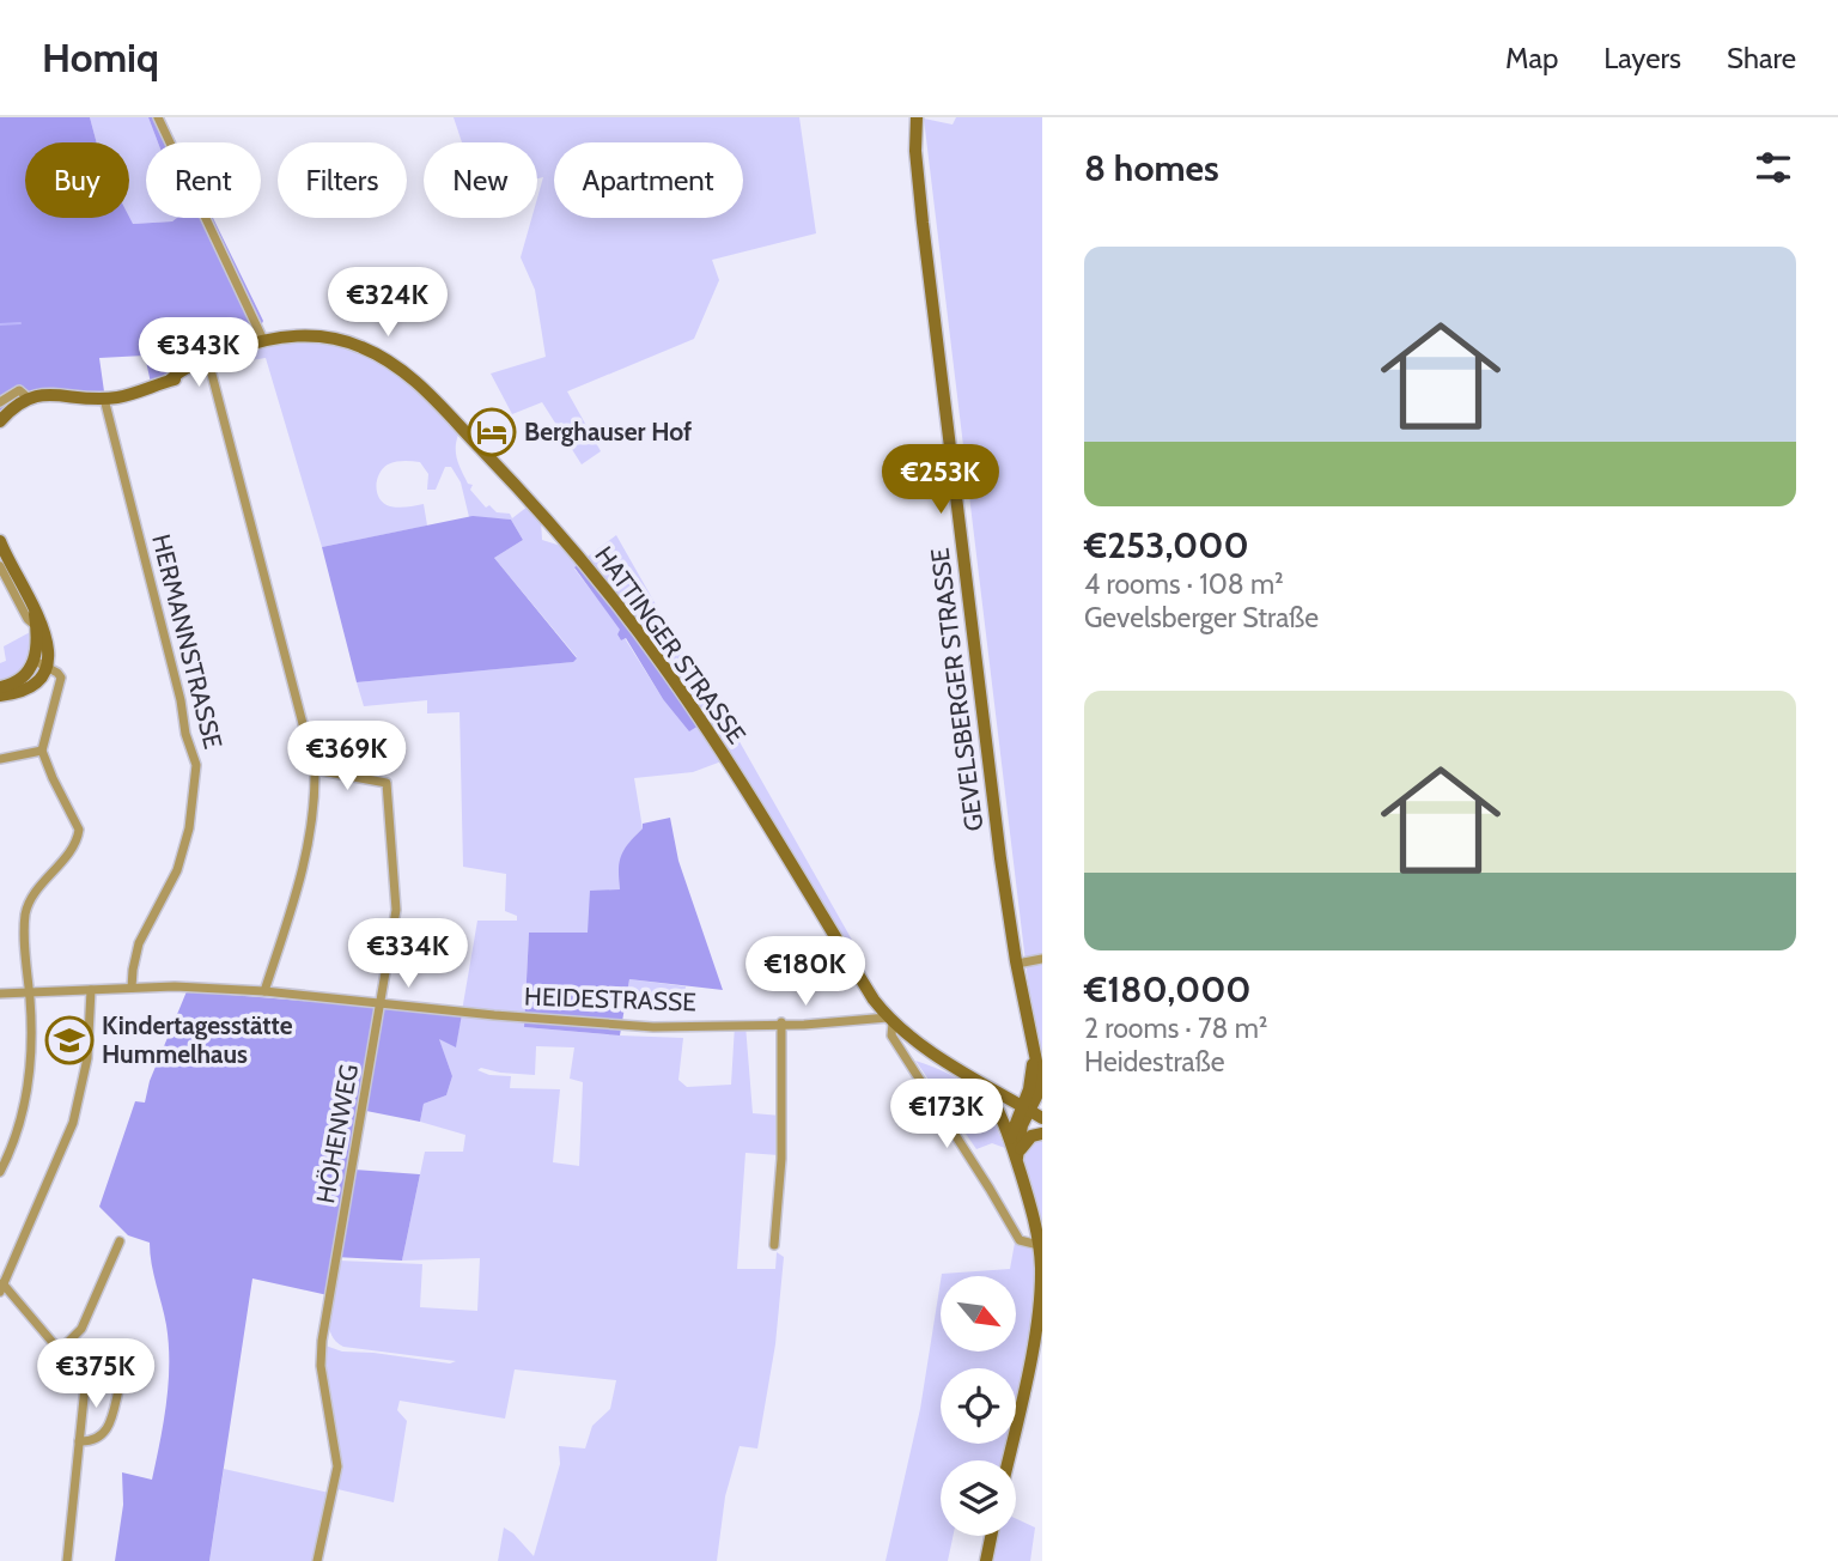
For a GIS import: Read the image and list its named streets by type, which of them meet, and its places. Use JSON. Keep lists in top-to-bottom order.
{
  "streets": {
    "main road": ["HATTINGER STRASSE", "GEVELSBERGER STRASSE"],
    "street": ["HERMANNSTRASSE", "HEIDESTRASSE", "HÖHENWEG"]
  },
  "crossings": [
    ["HERMANNSTRASSE", "HATTINGER STRASSE"],
    ["HERMANNSTRASSE", "HEIDESTRASSE"],
    ["HATTINGER STRASSE", "GEVELSBERGER STRASSE"],
    ["HATTINGER STRASSE", "HEIDESTRASSE"],
    ["HEIDESTRASSE", "HÖHENWEG"]
  ],
  "places": {
    "hotel": ["Berghauser Hof"],
    "school or university": ["Kindertagesstätte Hummelhaus"]
  },
  "north": "bottom right",
  "page": {
    "header": "Homiq",
    "nav": ["Map", "Layers", "Share"],
    "heading": "8 homes",
    "chip": [
      "Buy",
      "Rent",
      "Filters",
      "New",
      "Apartment"
    ],
    "list": [
      {
        "name": "€253,000",
        "note": "4 rooms · 108 m² · Gevelsberger Straße"
      },
      {
        "name": "€180,000",
        "note": "2 rooms · 78 m² · Heidestraße"
      }
    ],
    "price": [
      "€324K",
      "€343K",
      "€253K",
      "€369K",
      "€334K",
      "€180K",
      "€173K",
      "€375K"
    ]
  }
}
